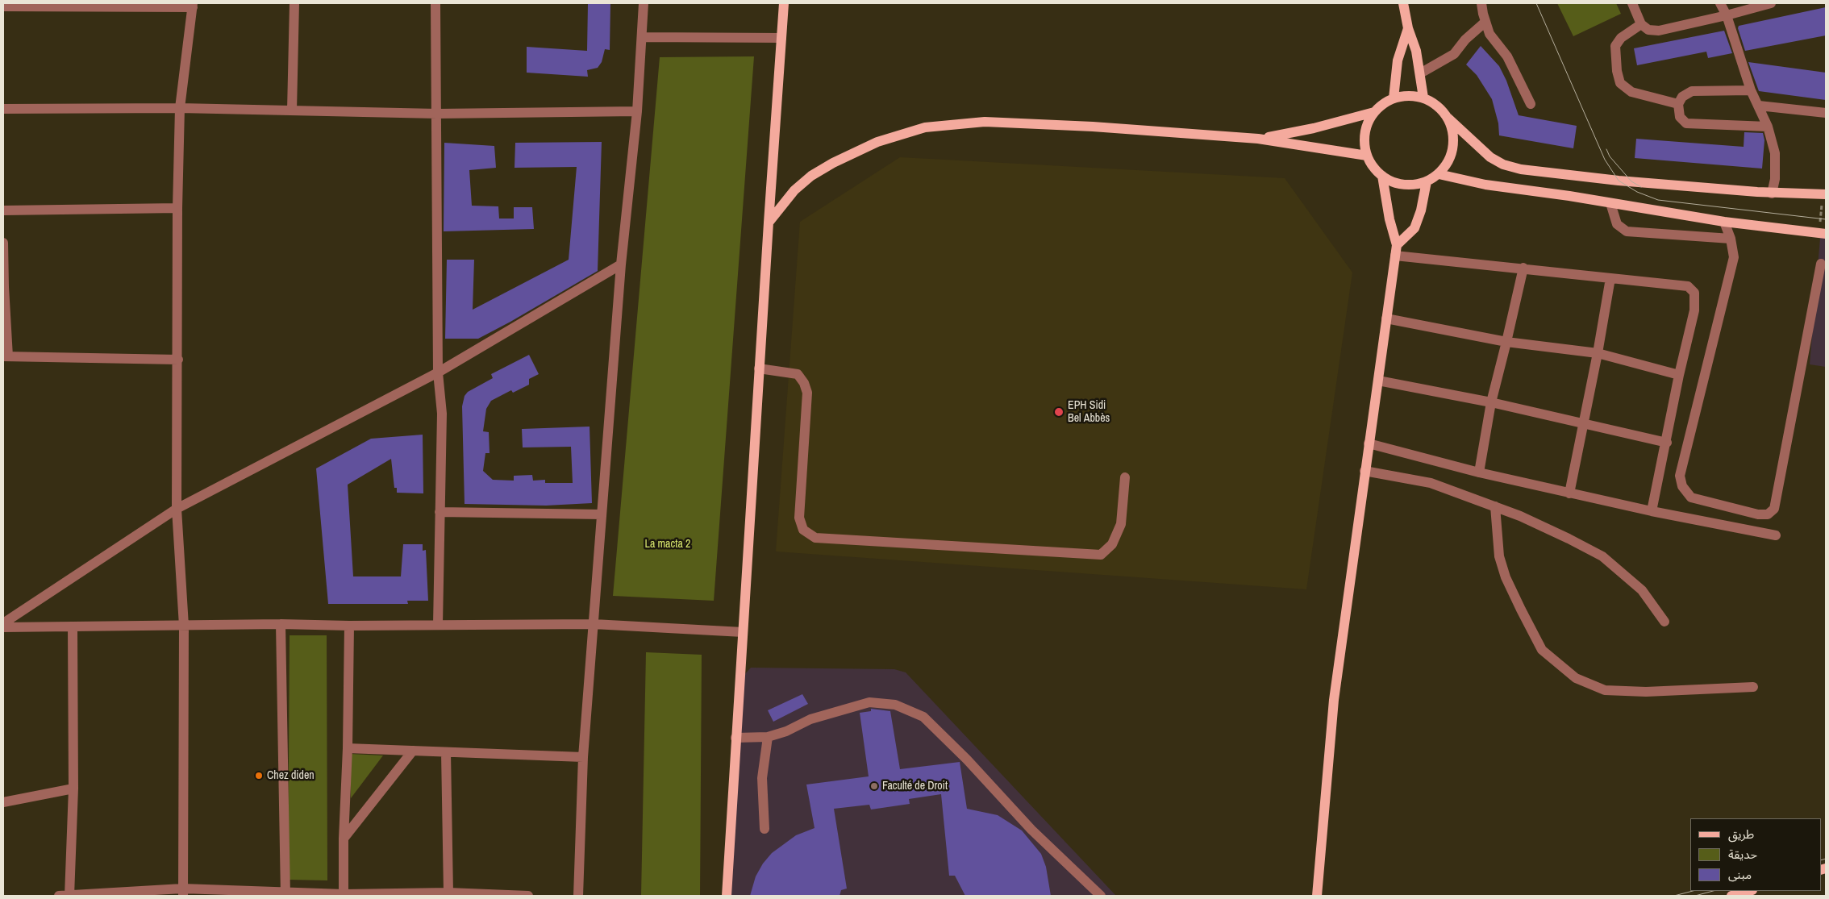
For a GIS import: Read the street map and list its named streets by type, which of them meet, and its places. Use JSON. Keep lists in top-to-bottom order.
{
  "parks": ["La macta 2"],
  "places": ["EPH Sidi Bel Abbès", "Chez diden", "Faculté de Droit"],
  "legend": ["طريق", "حديقة", "مبنى"]
}
